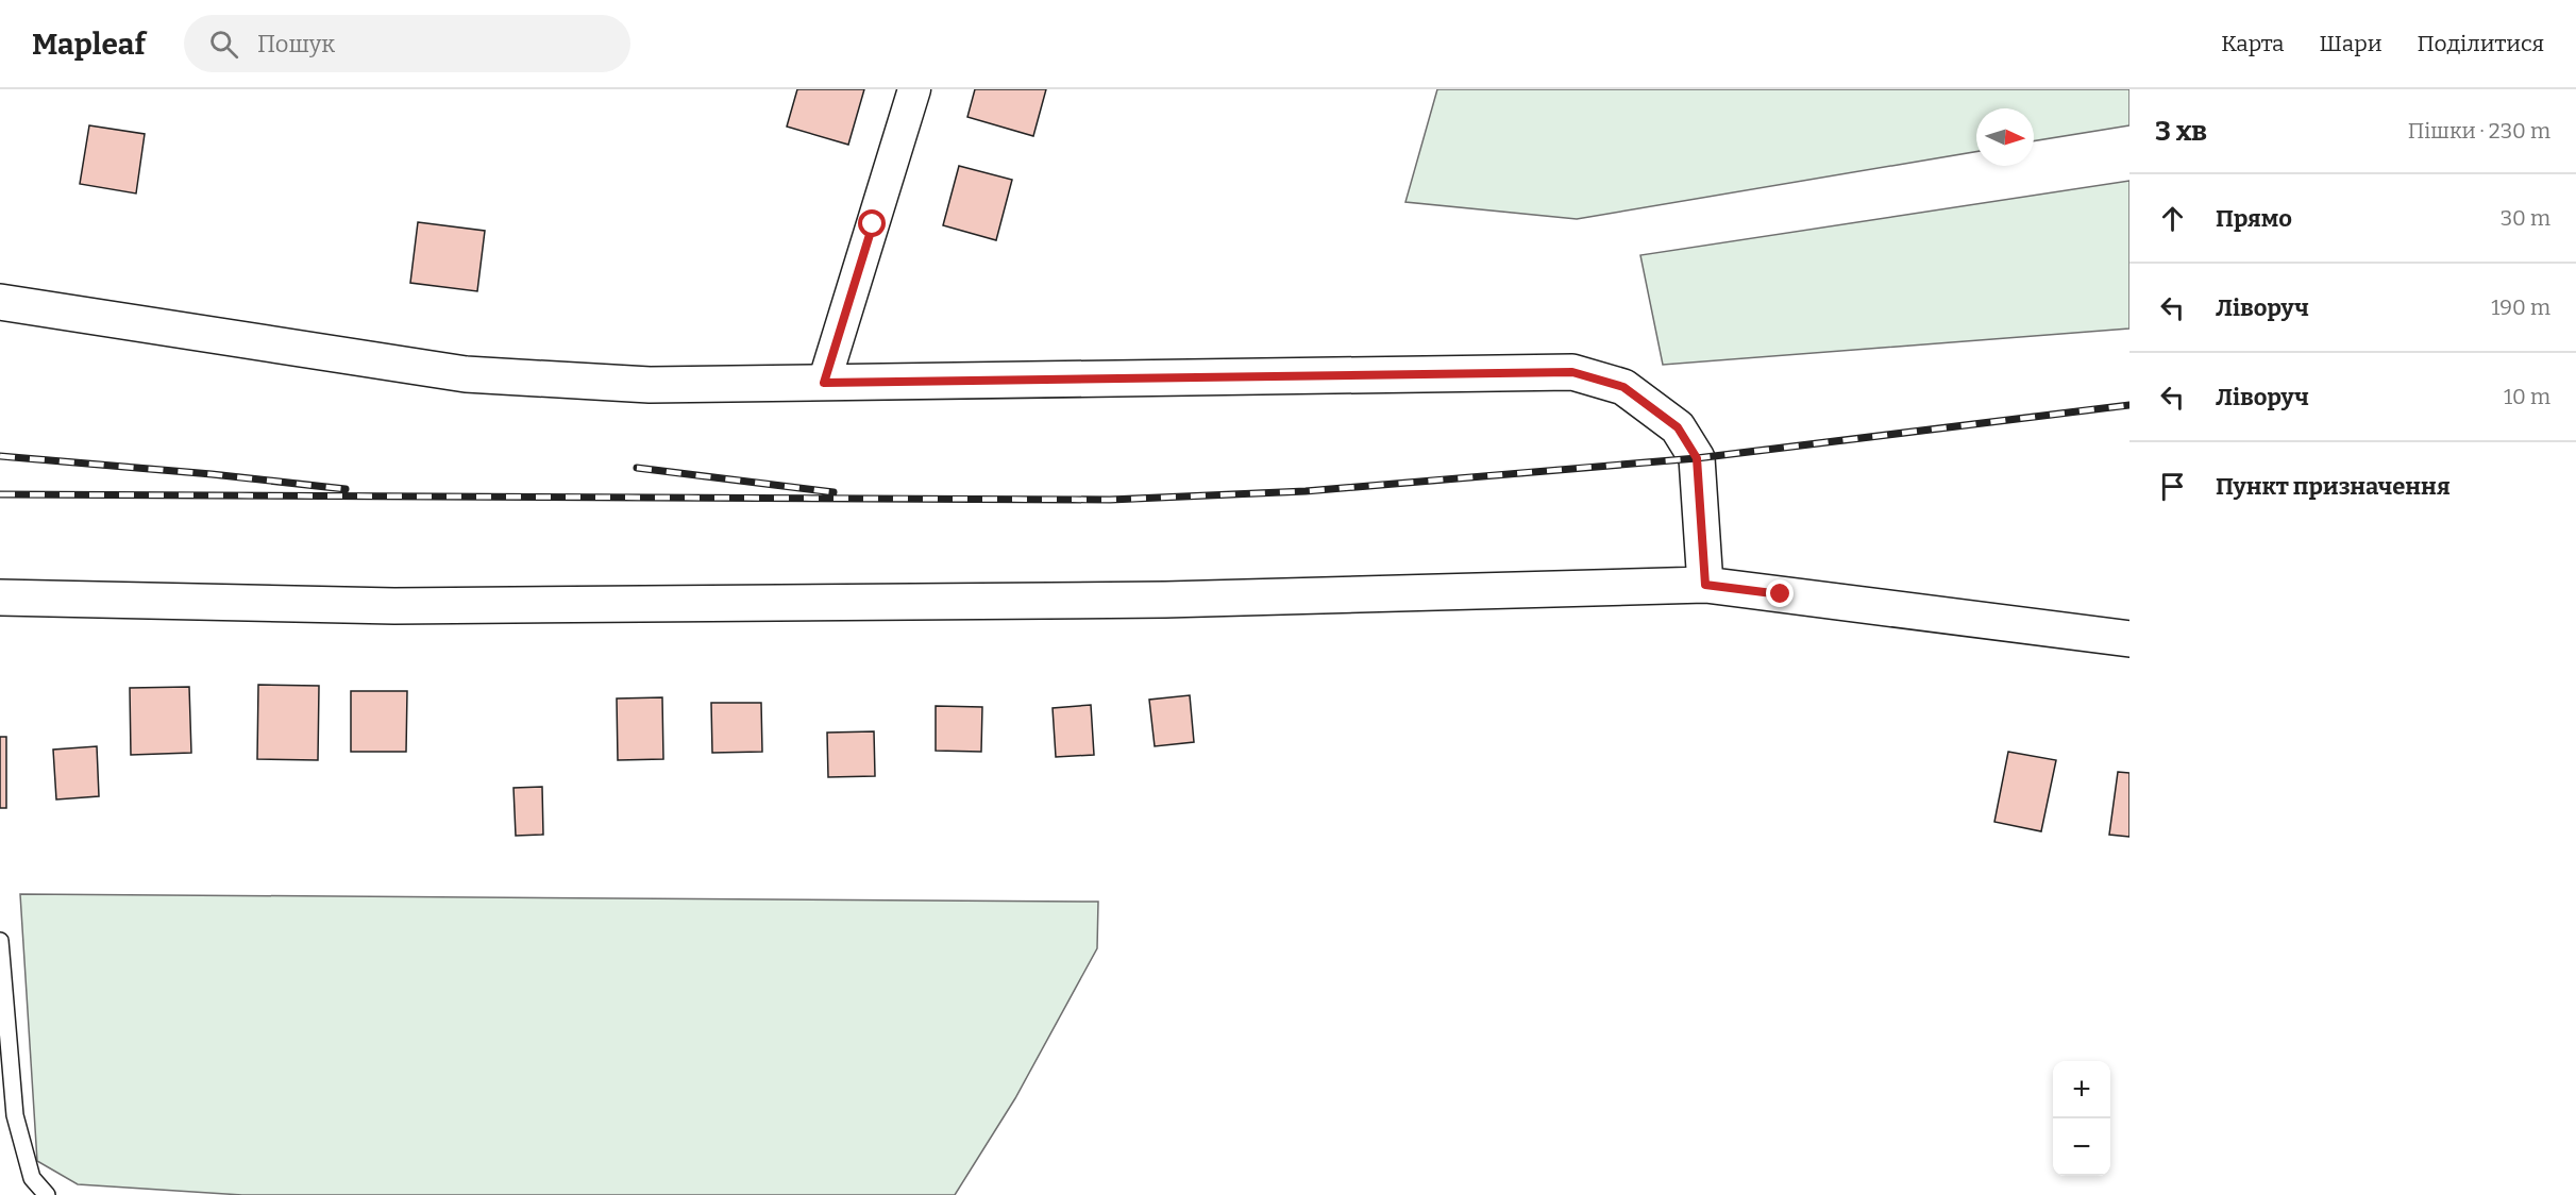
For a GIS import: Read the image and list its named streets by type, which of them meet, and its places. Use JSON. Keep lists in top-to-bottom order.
{
  "north": "right",
  "page": {
    "header": "Mapleaf",
    "search": "Пошук",
    "nav": ["Карта", "Шари", "Поділитися"],
    "heading": ["3 хв", "Пішки · 230 m"],
    "list": [
      ["Прямо", "30 m"],
      ["Ліворуч", "190 m"],
      ["Ліворуч", "10 m"],
      "Пункт призначення"
    ],
    "map_buttons": ["+", "−"]
  }
}
